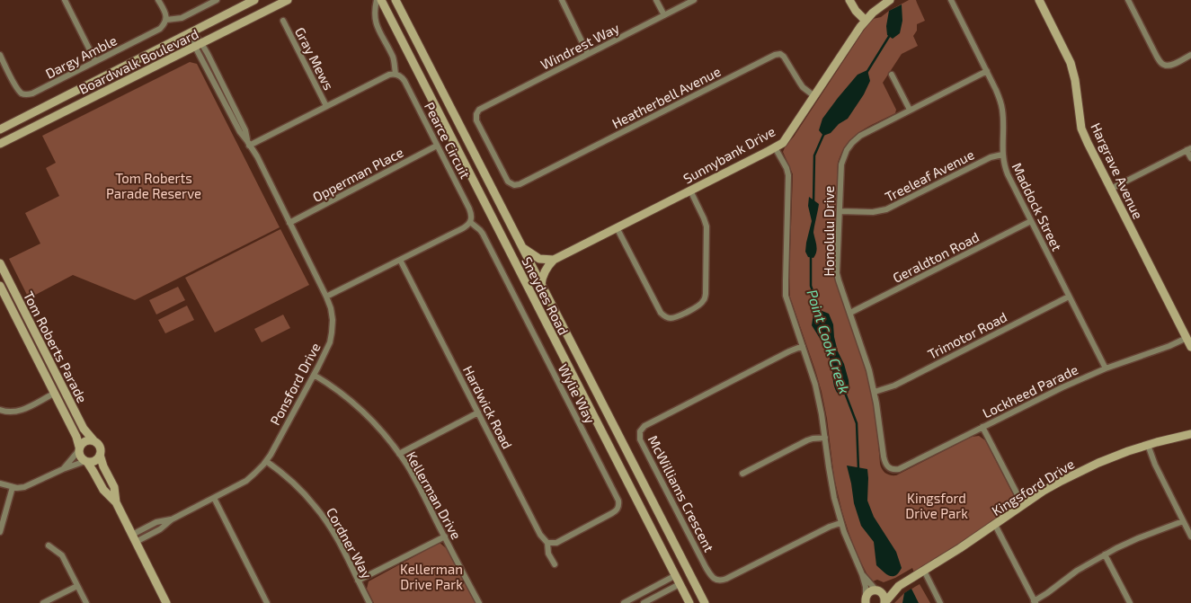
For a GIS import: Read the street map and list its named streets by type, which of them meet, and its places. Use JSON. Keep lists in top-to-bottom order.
{
  "streets": {
    "main road": [
      "Boardwalk Boulevard",
      "Sunnybank Drive",
      "Hargrave Avenue",
      "Sneydes Road",
      "Tom Roberts Parade",
      "Kingsford Drive"
    ],
    "street": [
      "Windrest Way",
      "Dargy Amble",
      "Gray Mews",
      "Heatherbell Avenue",
      "Pearce Circuit",
      "Opperman Place",
      "Treeleaf Avenue",
      "Maddock Street",
      "Honolulu Drive",
      "Geraldton Road",
      "Trimotor Road",
      "Ponsford Drive",
      "Lockheed Parade",
      "Wylie Way",
      "Hardwick Road",
      "McWilliams Crescent",
      "Kellerman Drive",
      "Cordner Way"
    ]
  },
  "crossings": [
    ["Windrest Way", "Heatherbell Avenue"],
    ["Boardwalk Boulevard", "Ponsford Drive"],
    ["Heatherbell Avenue", "Sunnybank Drive"],
    ["Pearce Circuit", "Opperman Place"],
    ["Pearce Circuit", "Wylie Way"],
    ["Hargrave Avenue", "Lockheed Parade"],
    ["Opperman Place", "Ponsford Drive"],
    ["Treeleaf Avenue", "Maddock Street"],
    ["Treeleaf Avenue", "Honolulu Drive"],
    ["Maddock Street", "Honolulu Drive"],
    ["Maddock Street", "Geraldton Road"],
    ["Maddock Street", "Trimotor Road"],
    ["Maddock Street", "Lockheed Parade"],
    ["Honolulu Drive", "Geraldton Road"],
    ["Honolulu Drive", "Trimotor Road"],
    ["Honolulu Drive", "Lockheed Parade"],
    ["Ponsford Drive", "Kellerman Drive"],
    ["Ponsford Drive", "Cordner Way"],
    ["Wylie Way", "Hardwick Road"]
  ],
  "water": ["Point Cook Creek"],
  "parks": ["Tom Roberts Parade Reserve", "Kingsford Drive Park", "Kellerman Drive Park"]
}
